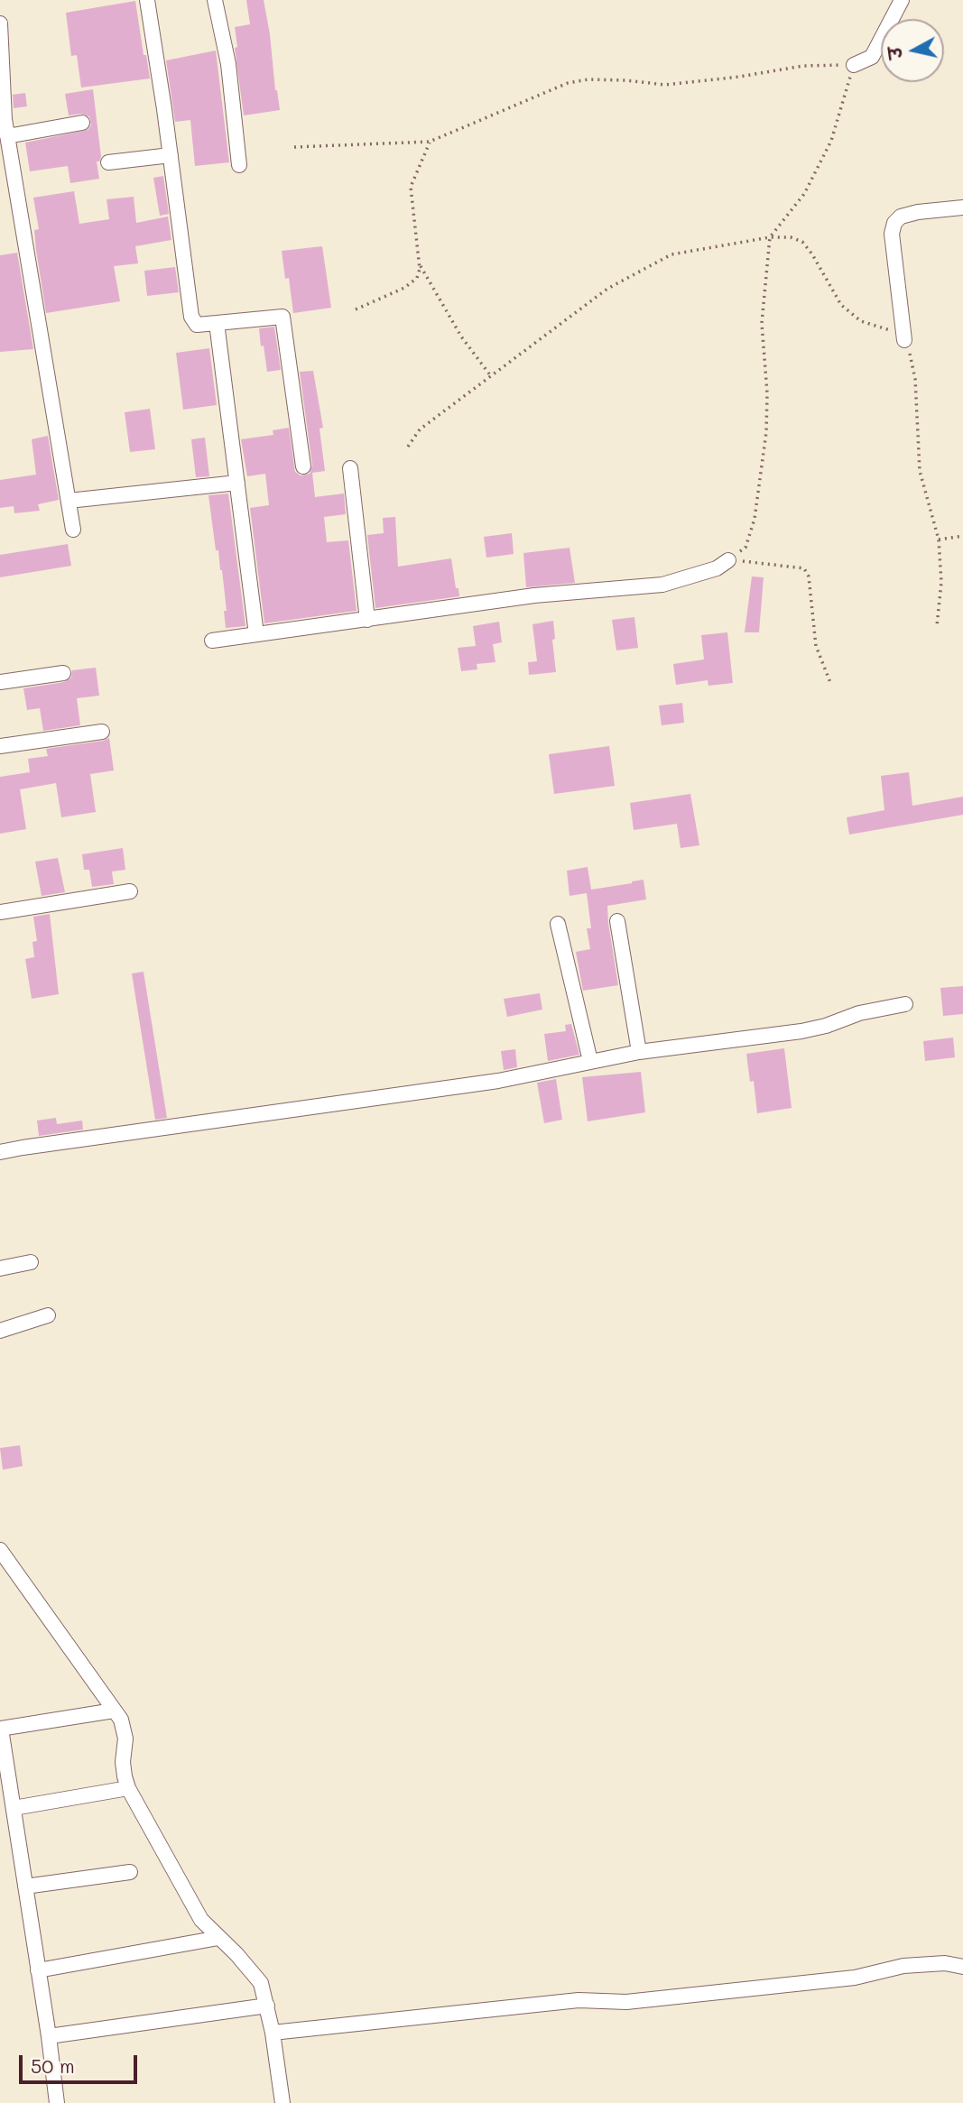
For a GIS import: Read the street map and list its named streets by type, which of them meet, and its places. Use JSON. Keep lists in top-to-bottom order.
{
  "scale_bar": "50 m",
  "north": "left"
}
